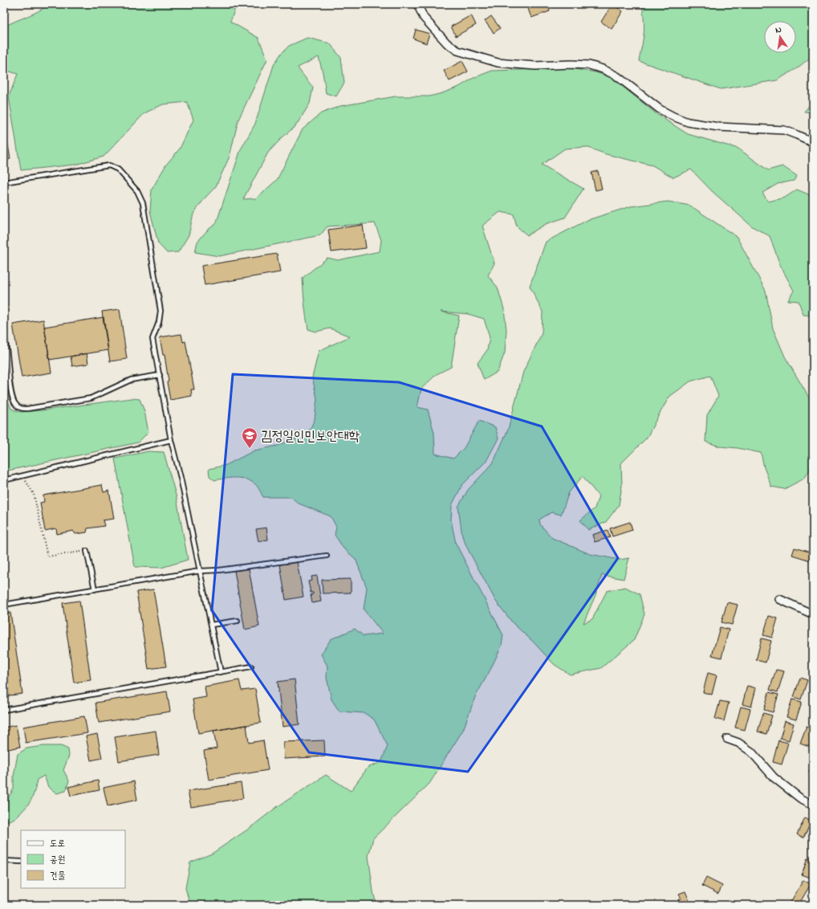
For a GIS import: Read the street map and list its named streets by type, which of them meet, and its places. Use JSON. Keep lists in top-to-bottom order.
{
  "places": {
    "school or university": ["김정일인민보안대학"]
  },
  "legend": ["도로", "공원", "건물"],
  "north": "top"
}
